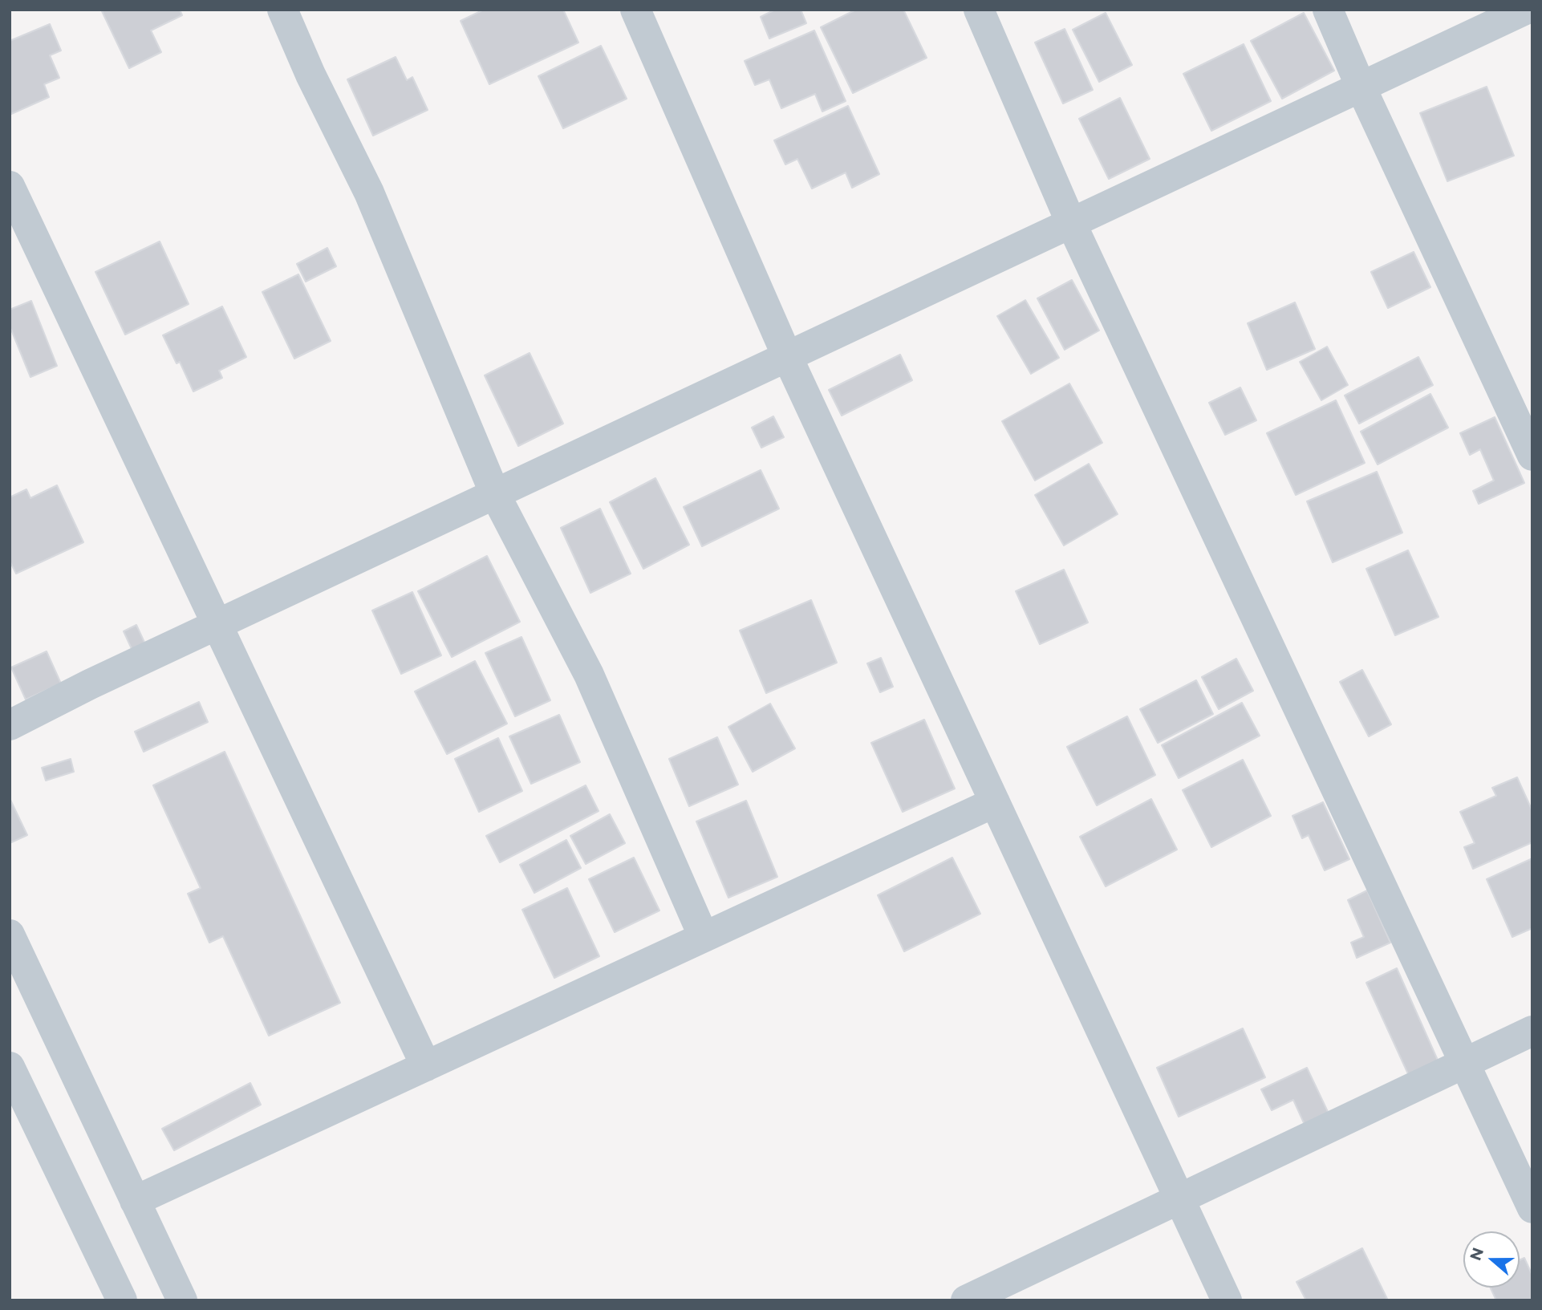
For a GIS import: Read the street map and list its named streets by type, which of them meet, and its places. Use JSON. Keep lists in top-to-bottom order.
{
  "north": "left"
}
